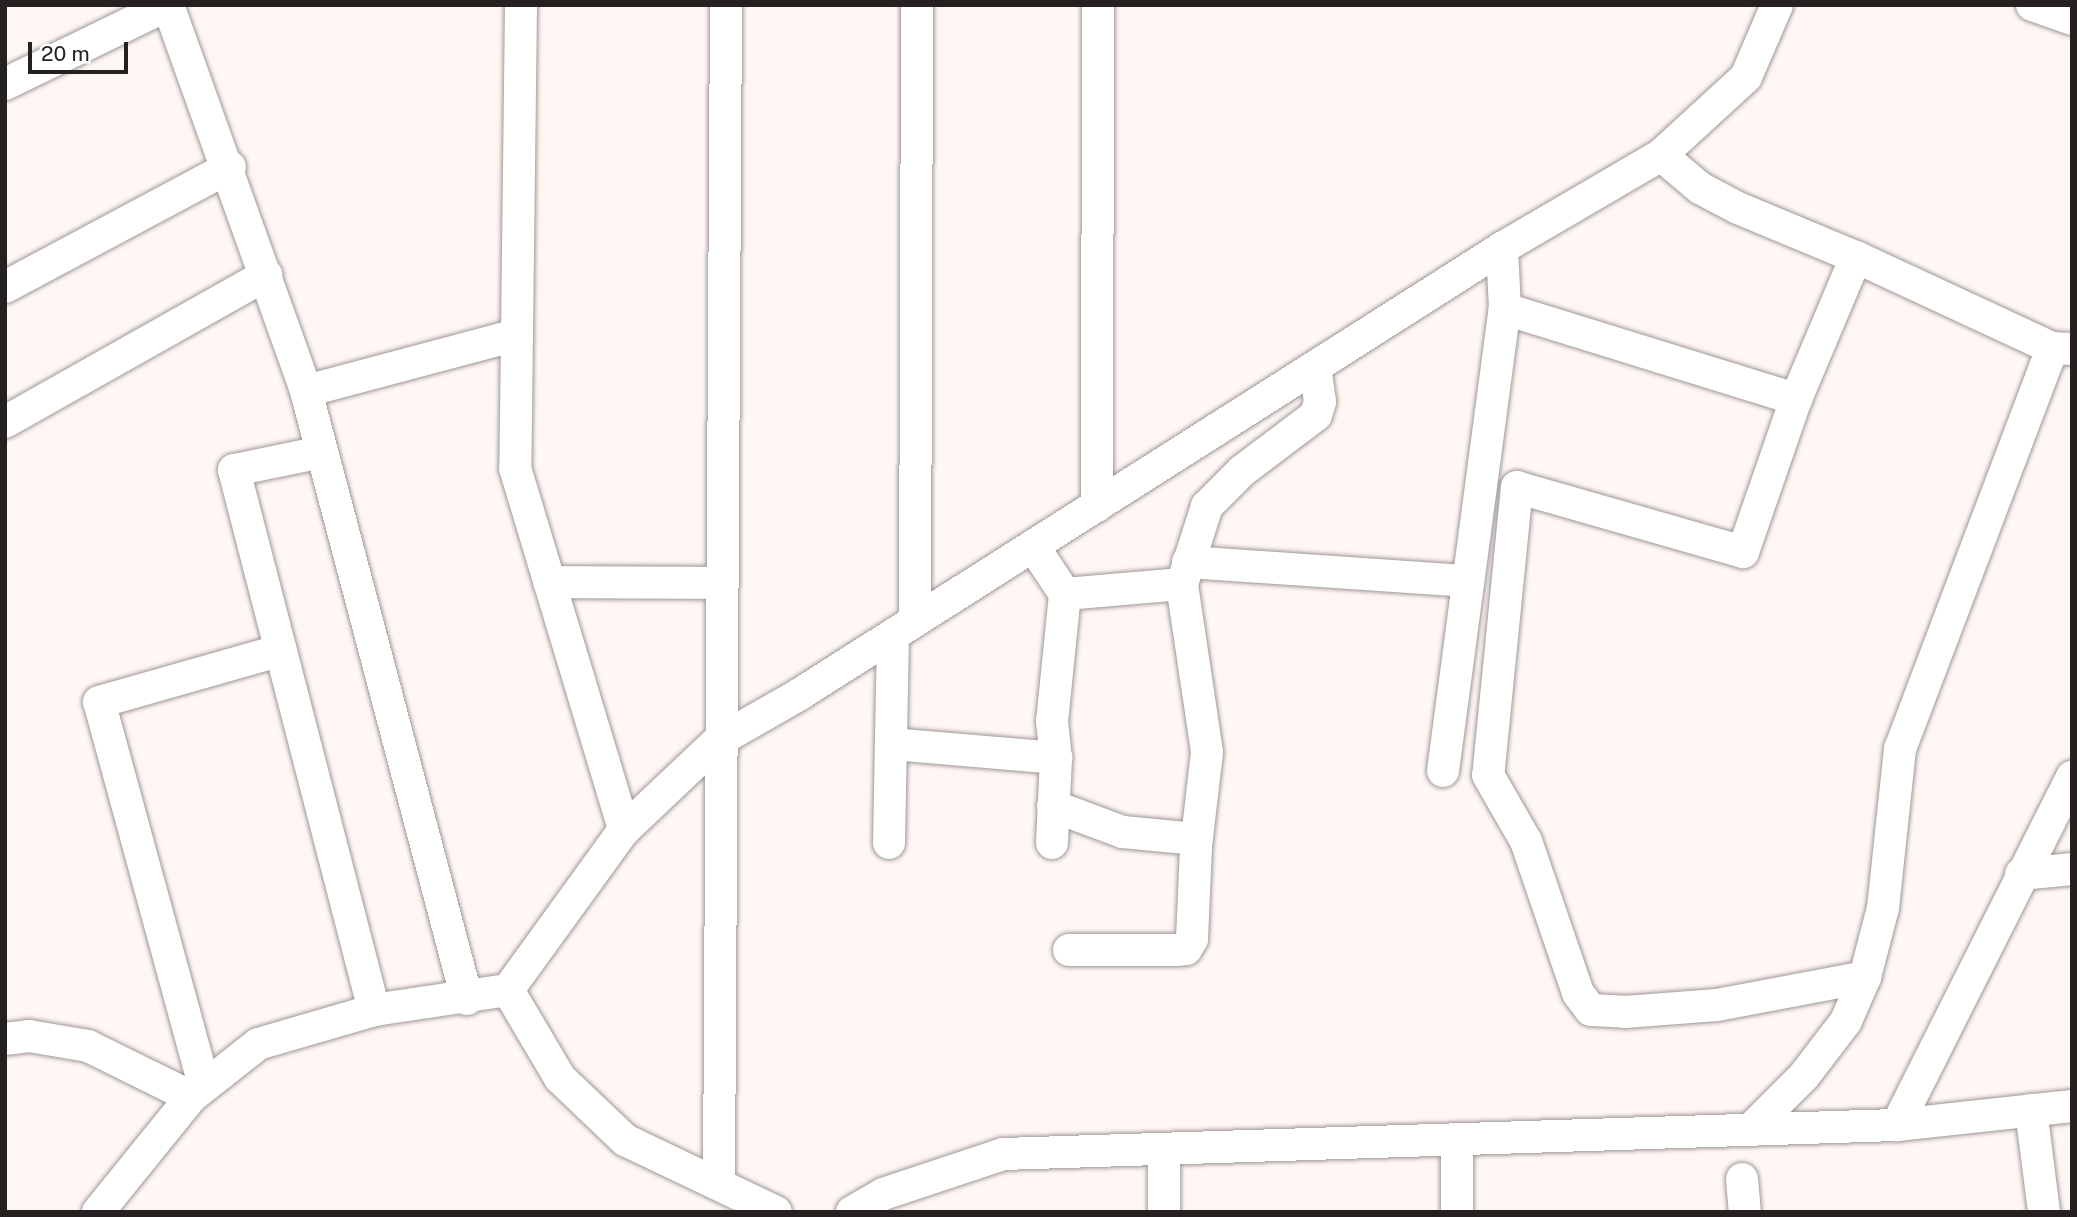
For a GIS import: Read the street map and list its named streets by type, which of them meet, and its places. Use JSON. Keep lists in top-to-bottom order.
{
  "scale_bar": "20 m"
}
